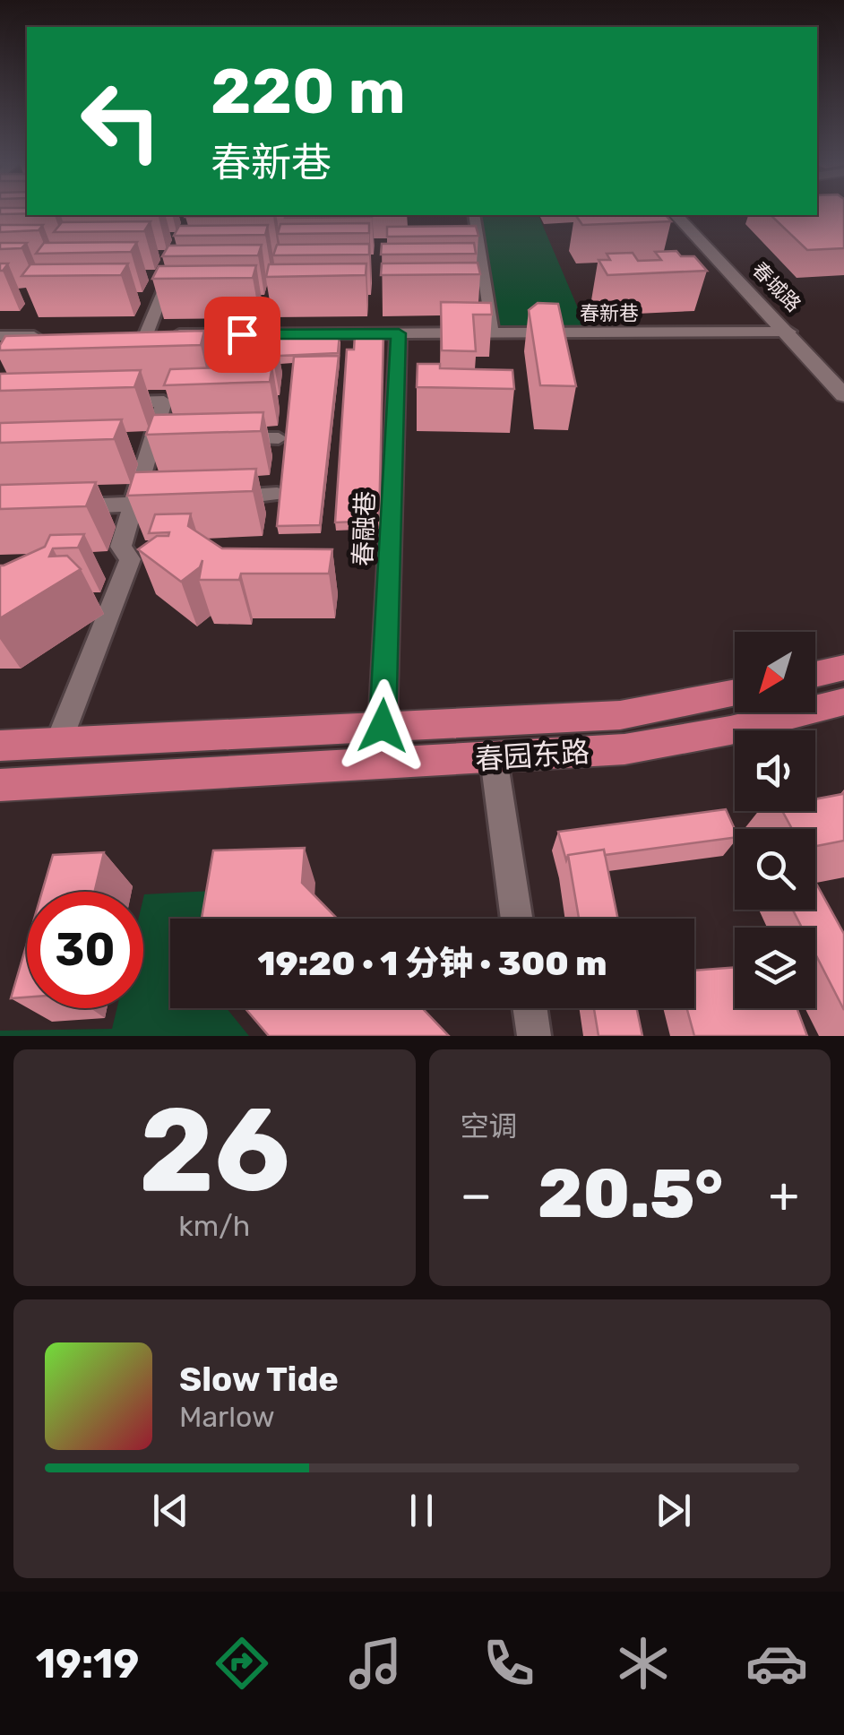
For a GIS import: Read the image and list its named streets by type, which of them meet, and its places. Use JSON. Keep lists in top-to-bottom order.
{
  "streets": {
    "main road": ["春园东路"],
    "street": ["春城路", "春新巷", "春融巷"]
  },
  "crossings": [
    ["春城路", "春新巷"],
    ["春新巷", "春融巷"],
    ["春融巷", "春园东路"]
  ],
  "north": "bottom left",
  "page": {
    "turn": ["220 m", "春新巷"],
    "limit": "30",
    "trip": "19:20 · 1 分钟 · 300 m",
    "tile": [
      ["26", "km/h"],
      "空调"
    ],
    "heat": ["−", "20.5°", "+"],
    "song": ["Slow Tide", "Marlow"],
    "tabs": "19:19"
  }
}
